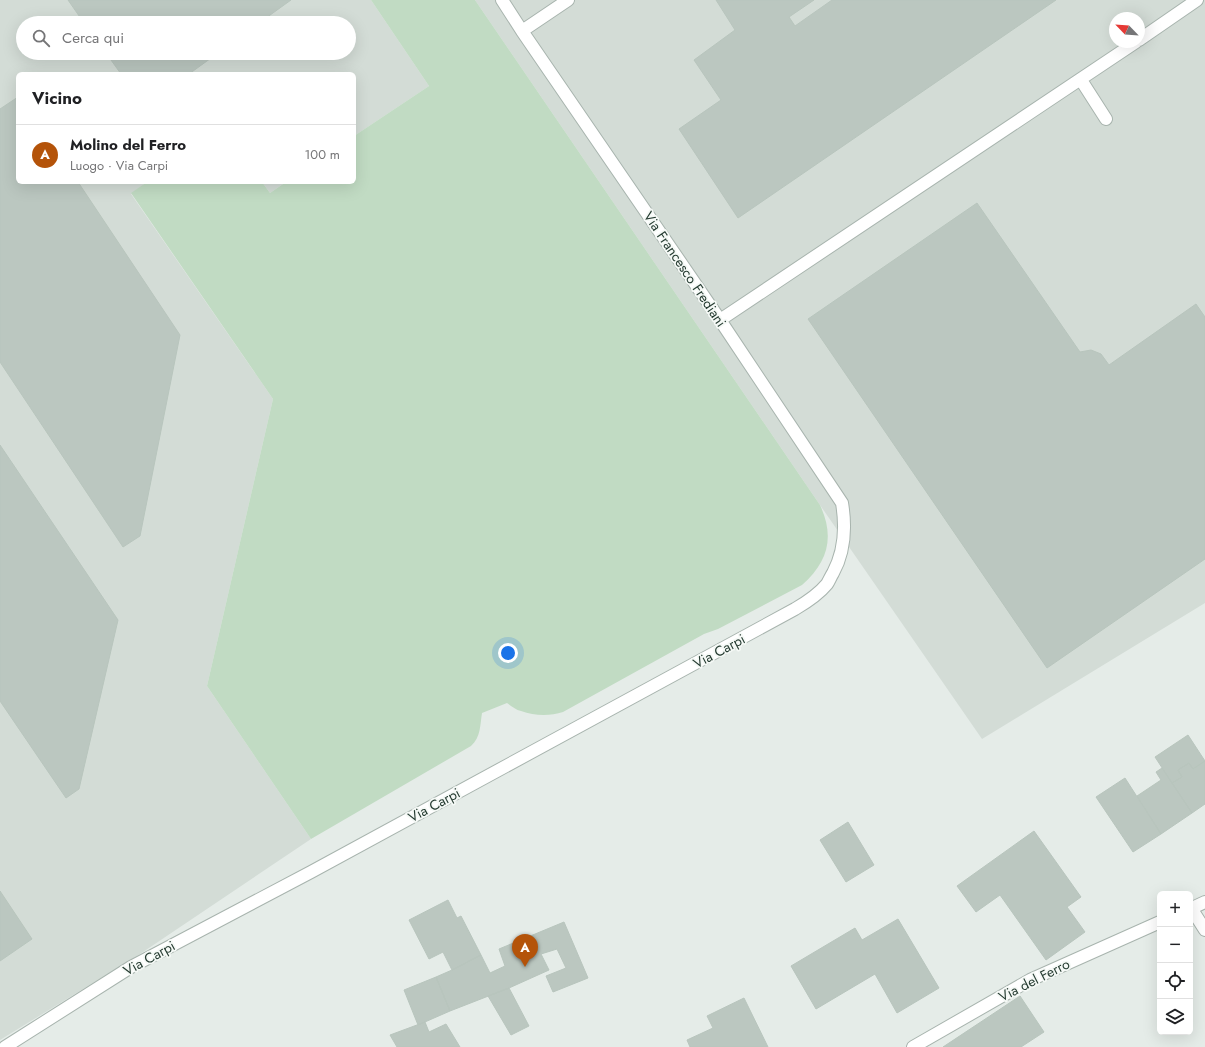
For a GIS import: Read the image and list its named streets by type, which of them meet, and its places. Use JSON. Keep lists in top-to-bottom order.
{
  "streets": {
    "street": ["Via Francesco Frediani", "Via Carpi", "Via del Ferro"]
  },
  "crossings": [
    ["Via Francesco Frediani", "Via Carpi"]
  ],
  "north": "top left",
  "page": {
    "search": "Cerca qui",
    "heading": "Vicino",
    "list": [
      {
        "mark": "A",
        "name": "Molino del Ferro",
        "note": "Luogo · Via Carpi",
        "value": "100 m"
      }
    ],
    "map_buttons": ["+", "−"],
    "pins": "A"
  }
}
